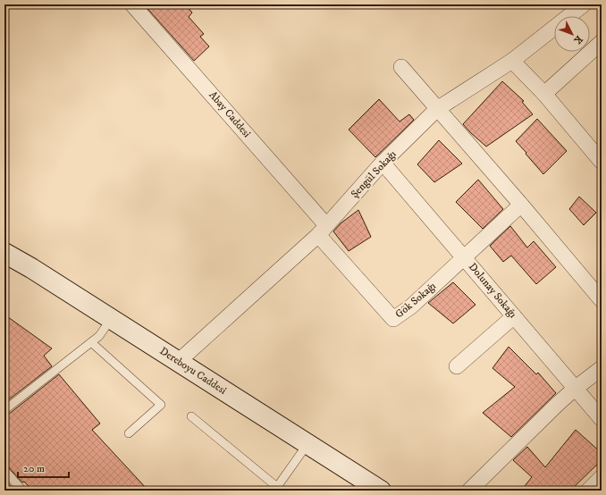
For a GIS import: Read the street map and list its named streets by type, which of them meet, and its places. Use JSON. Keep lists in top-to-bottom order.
{
  "streets": {
    "main road": ["Dereboyu Caddesi"],
    "street": [
      "Abay Caddesi",
      "Şengül Sokağı",
      "Dolunay Sokağı",
      "Gök Sokağı"
    ]
  },
  "crossings": [
    ["Abay Caddesi", "Şengül Sokağı"],
    ["Abay Caddesi", "Gök Sokağı"],
    ["Şengül Sokağı", "Dolunay Sokağı"],
    ["Şengül Sokağı", "Gök Sokağı"],
    ["Şengül Sokağı", "Dereboyu Caddesi"],
    ["Dolunay Sokağı", "Gök Sokağı"]
  ],
  "scale_bar": "20 m",
  "north": "bottom right"
}
